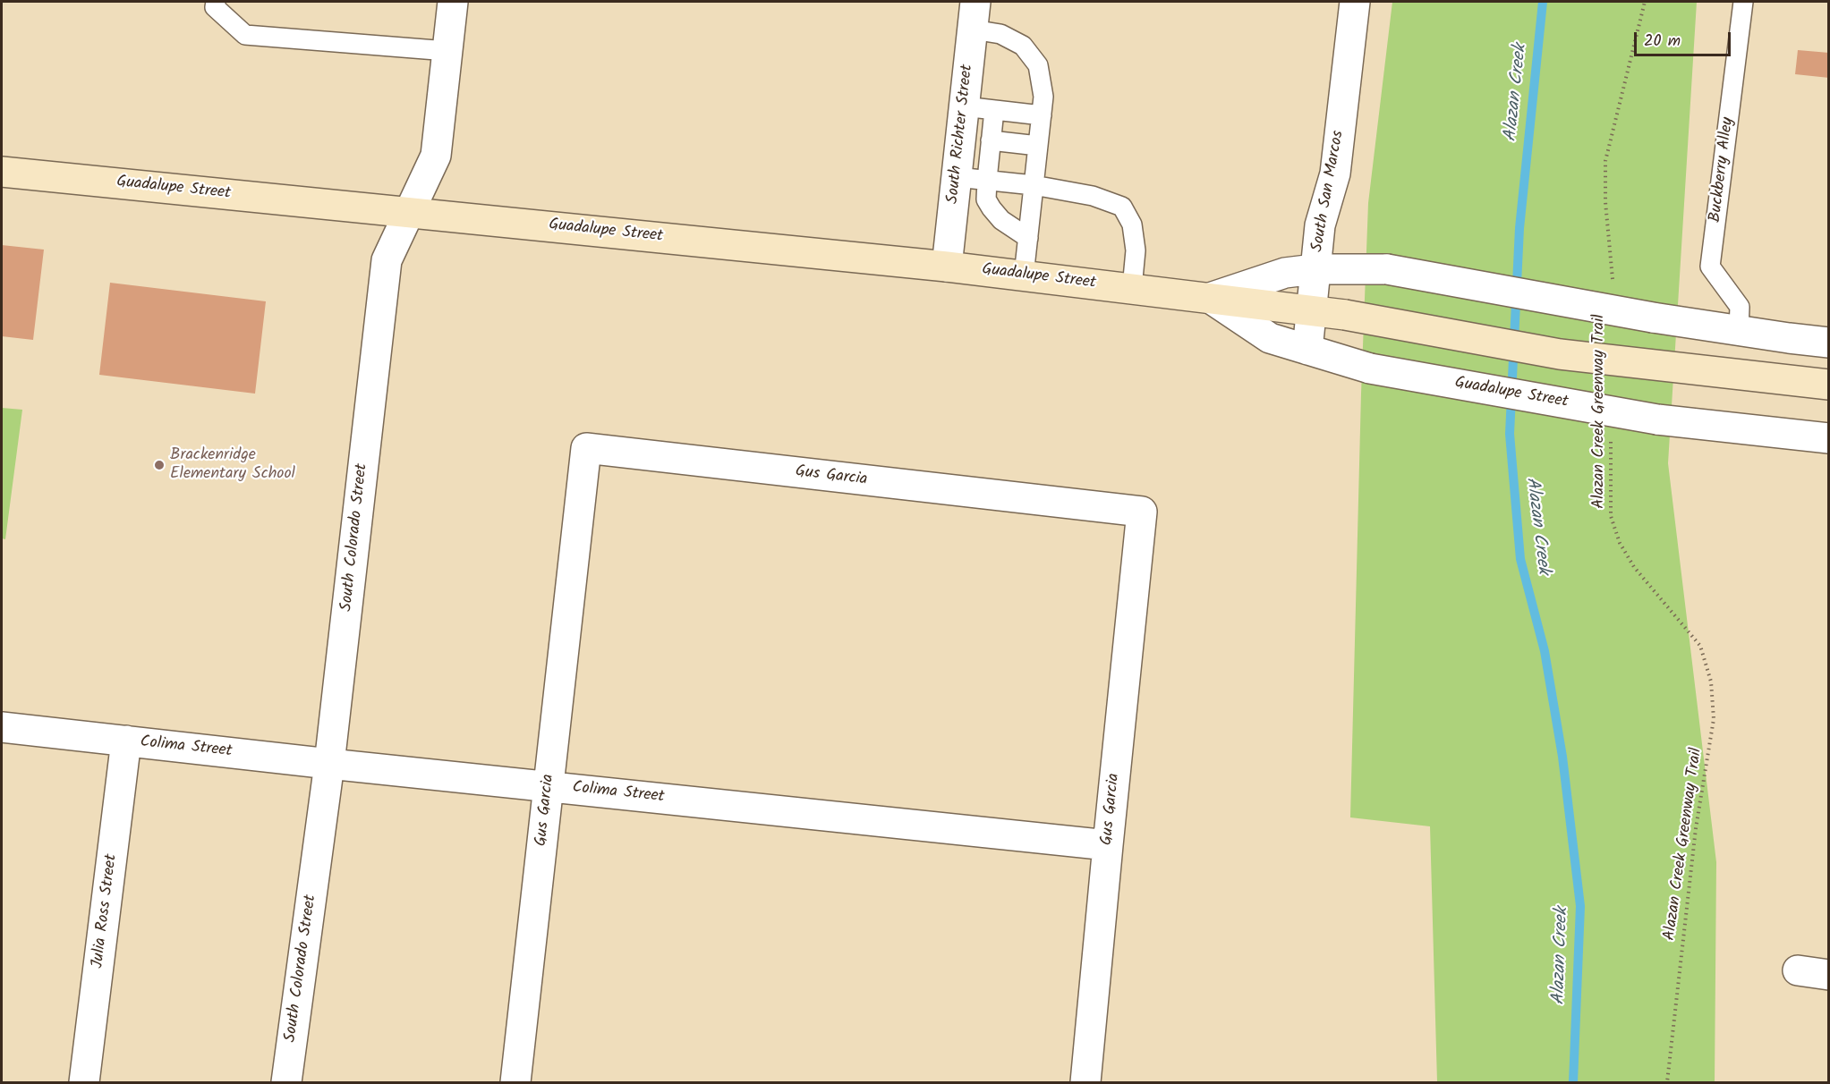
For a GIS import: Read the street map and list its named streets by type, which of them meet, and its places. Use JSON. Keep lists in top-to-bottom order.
{
  "streets": {
    "main road": ["Guadalupe Street"],
    "street": [
      "South Richter Street",
      "South San Marcos",
      "Gus Garcia",
      "South Colorado Street",
      "Colima Street",
      "Julia Ross Street"
    ],
    "lane": ["Buckberry Alley"],
    "path": ["Alazan Creek Greenway Trail"]
  },
  "crossings": [
    ["South Richter Street", "Guadalupe Street"],
    ["Buckberry Alley", "Guadalupe Street"],
    ["Guadalupe Street", "South San Marcos"],
    ["Guadalupe Street", "South Colorado Street"],
    ["Gus Garcia", "Colima Street"],
    ["South Colorado Street", "Colima Street"],
    ["Colima Street", "Julia Ross Street"]
  ],
  "water": ["Alazan Creek"],
  "places": ["Brackenridge Elementary School"],
  "scale_bar": "20 m"
}
